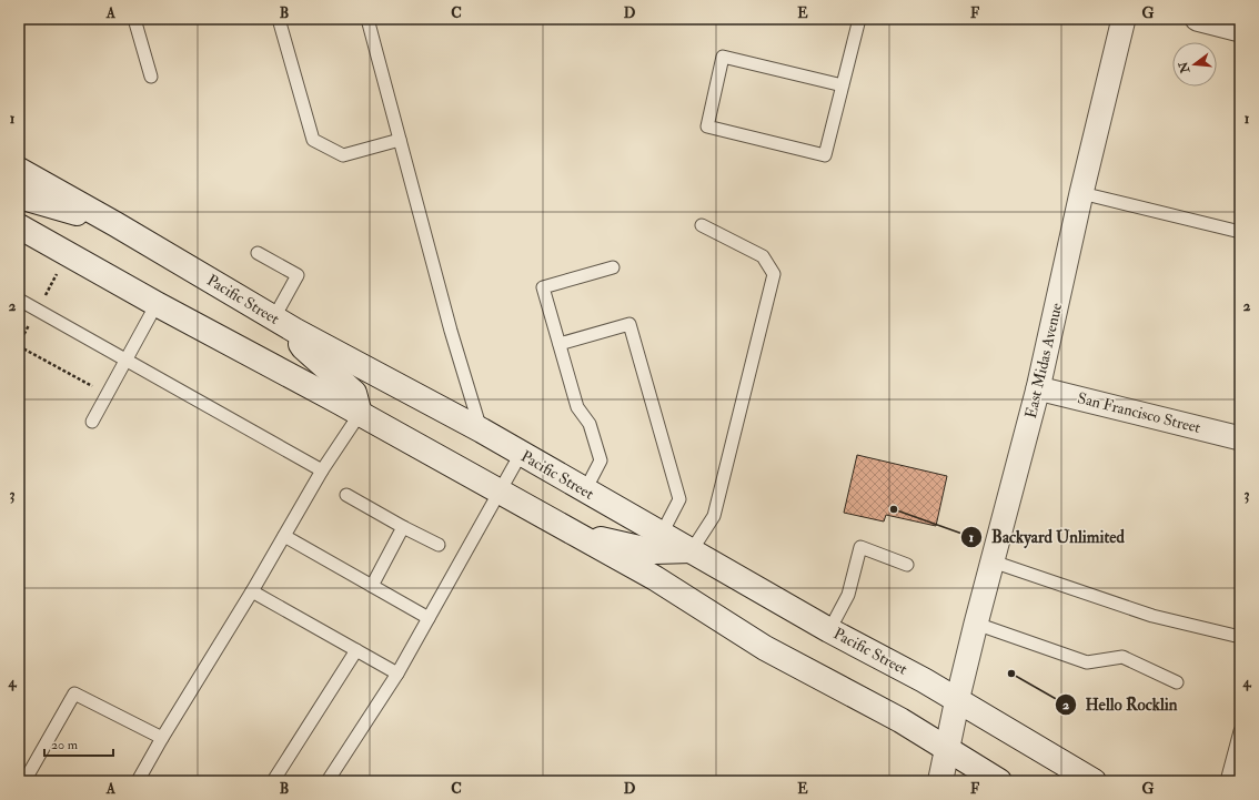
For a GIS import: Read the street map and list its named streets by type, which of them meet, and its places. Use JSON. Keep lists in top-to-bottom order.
{
  "streets": {
    "main road": ["Pacific Street"],
    "street": ["East Midas Avenue", "San Francisco Street"]
  },
  "crossings": [
    ["Pacific Street", "East Midas Avenue"],
    ["East Midas Avenue", "San Francisco Street"]
  ],
  "places": ["Backyard Unlimited", "Hello Rocklin"],
  "scale_bar": "20 m",
  "north": "left",
  "grid": {
    "columns": [
      "A",
      "B",
      "C",
      "D",
      "E",
      "F",
      "G"
    ],
    "rows": [
      "1",
      "2",
      "3",
      "4"
    ]
  }
}
